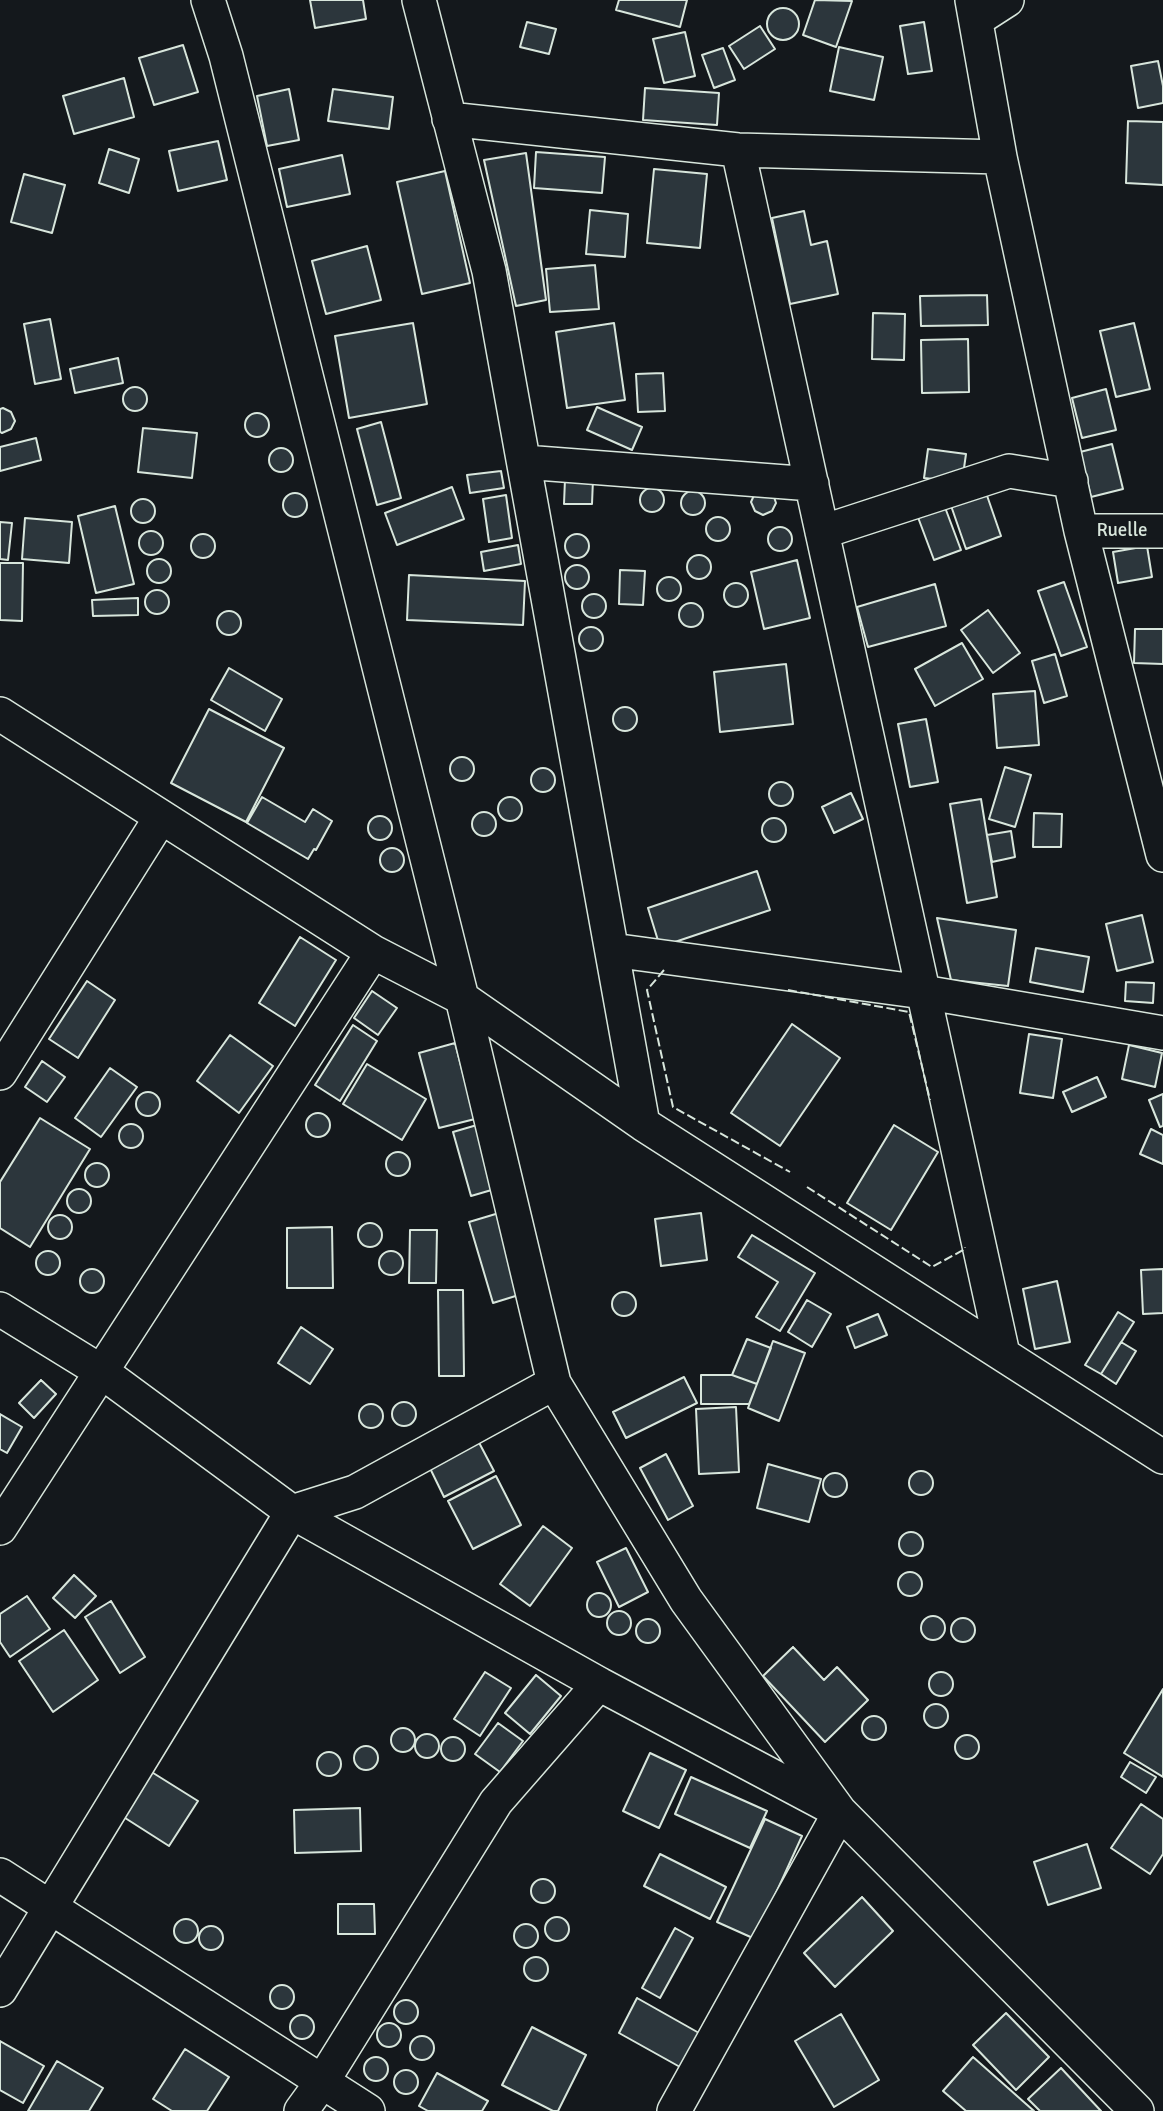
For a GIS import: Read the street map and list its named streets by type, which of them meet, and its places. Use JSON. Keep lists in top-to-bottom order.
{
  "streets": {
    "street": ["Ruelle"]
  }
}
